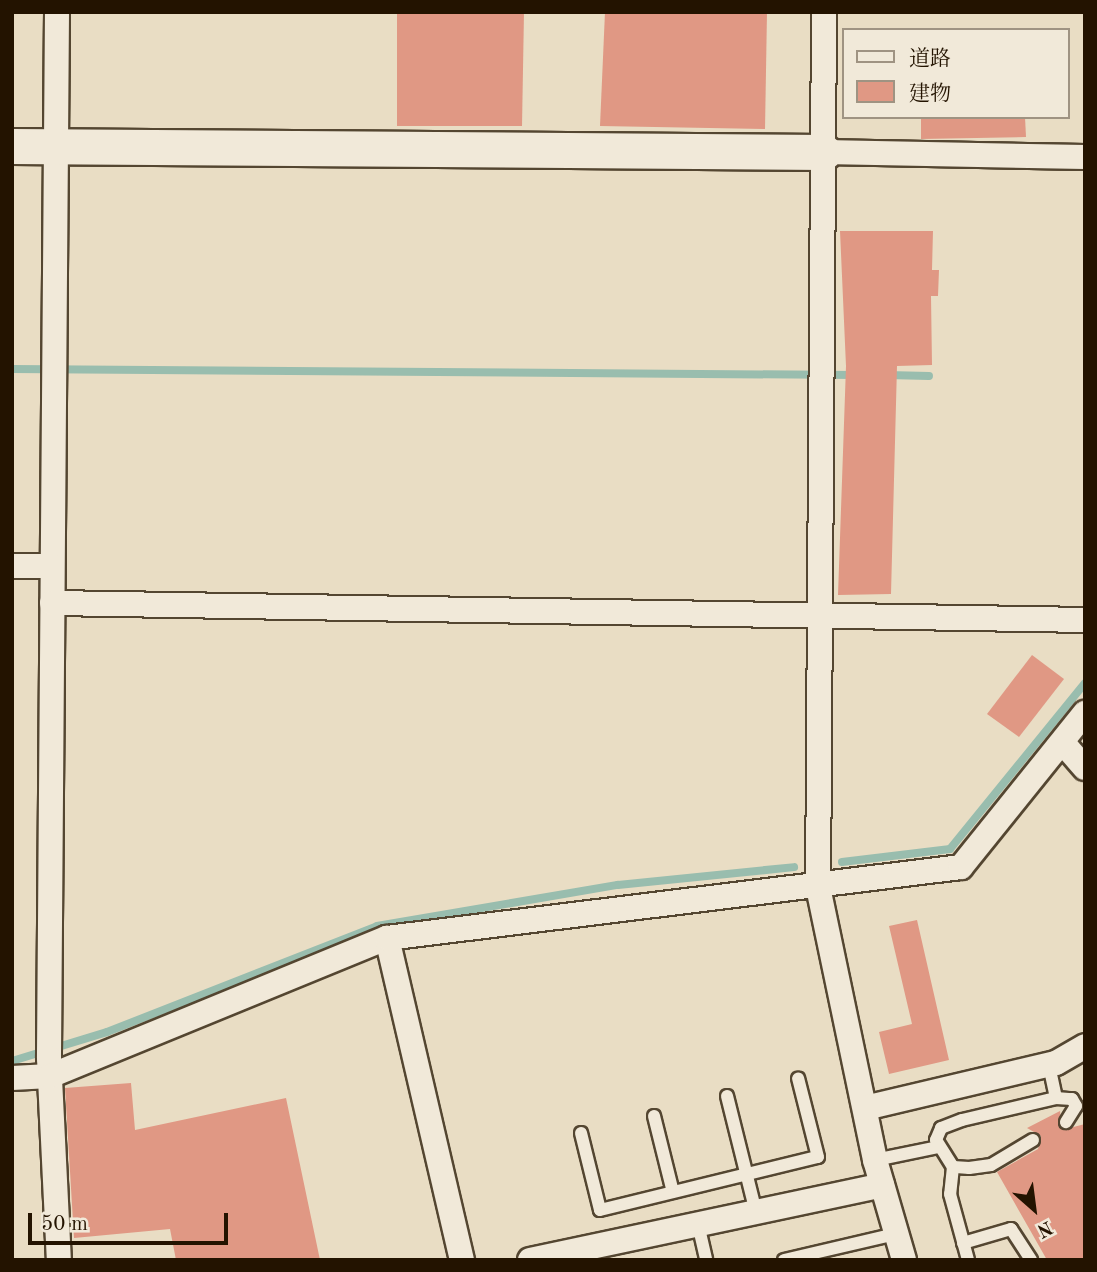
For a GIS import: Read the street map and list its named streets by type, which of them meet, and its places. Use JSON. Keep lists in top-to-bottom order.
{
  "legend": ["道路", "建物"],
  "scale_bar": "50 m",
  "north": "bottom right"
}
